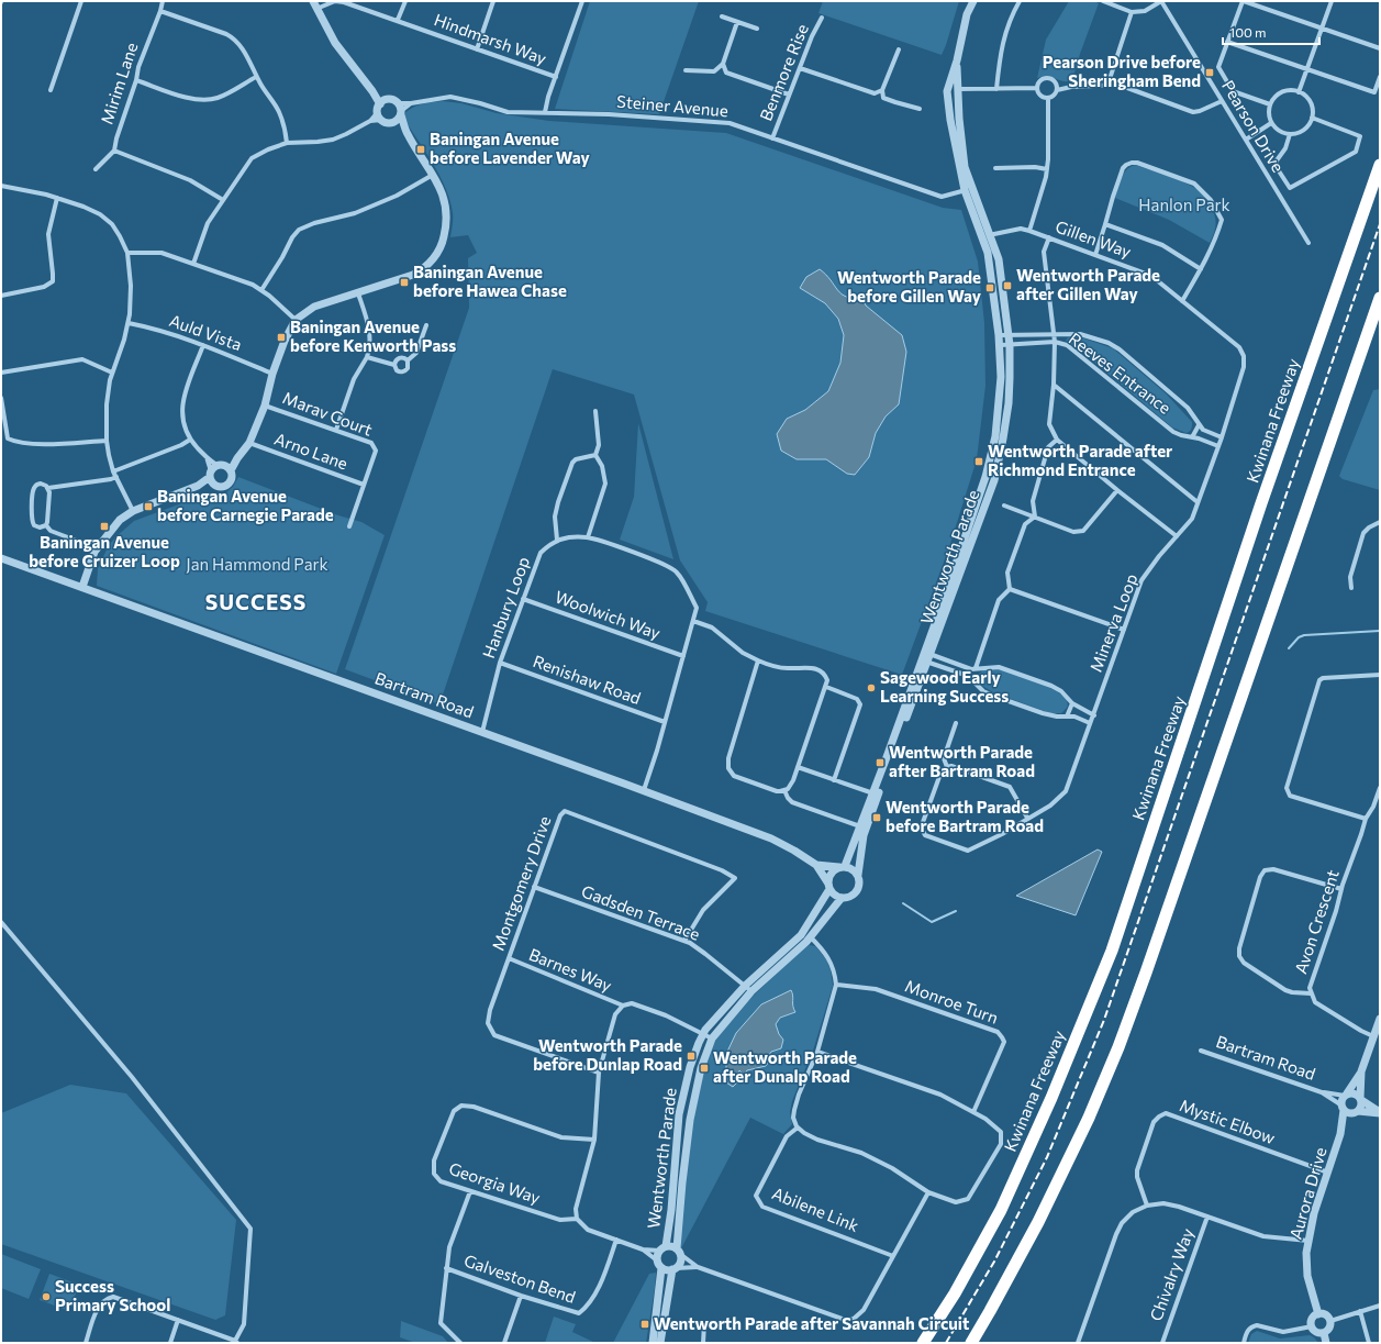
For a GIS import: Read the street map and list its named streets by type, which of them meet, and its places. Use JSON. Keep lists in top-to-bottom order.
{
  "streets": {
    "highway": ["Kwinana Freeway"],
    "street": [
      "Hindmarsh Way",
      "Benmore Rise",
      "Mirim Lane",
      "Steiner Avenue",
      "Pearson Drive",
      "Gillen Way",
      "Auld Vista",
      "Reeves Entrance",
      "Marav Court",
      "Arno Lane",
      "Wentworth Parade",
      "Hanbury Loop",
      "Woolwich Way",
      "Minerva Loop",
      "Renishaw Road",
      "Bartram Road",
      "Montgomery Drive",
      "Gadsden Terrace",
      "Avon Crescent",
      "Barnes Way",
      "Monroe Turn",
      "Mystic Elbow",
      "Georgia Way",
      "Aurora Drive",
      "Abilene Link",
      "Chivalry Way",
      "Galveston Bend"
    ]
  },
  "crossings": [
    ["Benmore Rise", "Steiner Avenue"],
    ["Steiner Avenue", "Wentworth Parade"],
    ["Gillen Way", "Wentworth Parade"],
    ["Gillen Way", "Minerva Loop"],
    ["Reeves Entrance", "Wentworth Parade"],
    ["Reeves Entrance", "Minerva Loop"],
    ["Marav Court", "Arno Lane"],
    ["Wentworth Parade", "Bartram Road"],
    ["Wentworth Parade", "Gadsden Terrace"],
    ["Wentworth Parade", "Barnes Way"],
    ["Hanbury Loop", "Woolwich Way"],
    ["Hanbury Loop", "Renishaw Road"],
    ["Hanbury Loop", "Bartram Road"],
    ["Bartram Road", "Aurora Drive"],
    ["Montgomery Drive", "Gadsden Terrace"],
    ["Montgomery Drive", "Barnes Way"],
    ["Mystic Elbow", "Aurora Drive"]
  ],
  "districts": ["SUCCESS"],
  "parks": ["Hanlon Park", "Jan Hammond Park"],
  "places": {
    "transit": [
      "Pearson Drive before Sheringham Bend",
      "Baningan Avenue before Lavender Way",
      "Baningan Avenue before Hawea Chase",
      "Wentworth Parade after Gillen Way",
      "Wentworth Parade before Gillen Way",
      "Baningan Avenue before Kenworth Pass",
      "Wentworth Parade after Richmond Entrance",
      "Baningan Avenue before Carnegie Parade",
      "Baningan Avenue before Cruizer Loop",
      "Wentworth Parade after Bartram Road",
      "Wentworth Parade before Bartram Road",
      "Wentworth Parade before Dunlap Road",
      "Wentworth Parade after Dunalp Road",
      "Wentworth Parade after Savannah Circuit"
    ],
    "other": ["Sagewood Early Learning Success", "Success Primary School"]
  },
  "scale_bar": "100 m"
}
